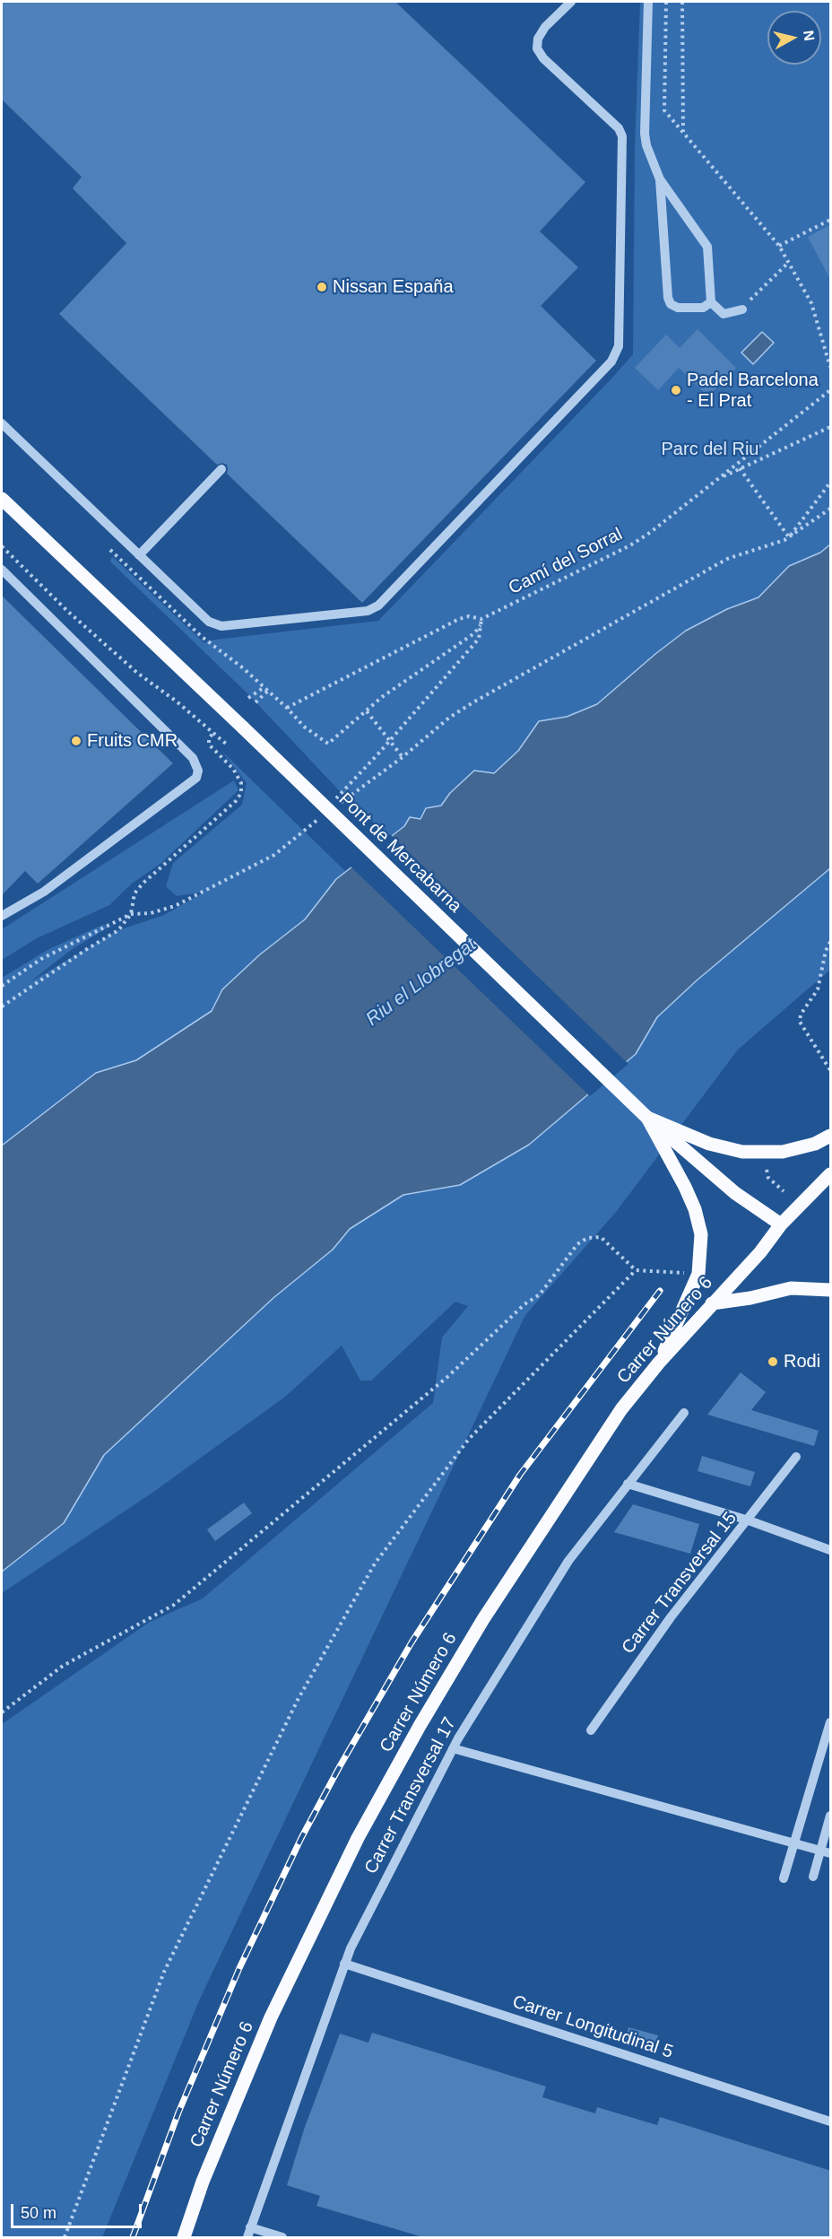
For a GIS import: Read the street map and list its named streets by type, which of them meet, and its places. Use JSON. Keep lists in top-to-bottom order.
{
  "streets": {
    "main road": ["Pont de Mercabarna", "Carrer Número 6"],
    "lane": ["Carrer Transversal 15", "Carrer Transversal 17", "Carrer Longitudinal 5"],
    "path": ["Camí del Sorral"]
  },
  "crossings": [
    ["Carrer Transversal 17", "Carrer Longitudinal 5"]
  ],
  "water": ["Riu el Llobregat"],
  "parks": ["Parc del Riu"],
  "places": [
    "Nissan España",
    "Padel Barcelona - El Prat",
    "Fruits CMR",
    "Rodi"
  ],
  "scale_bar": "50 m",
  "north": "right"
}
